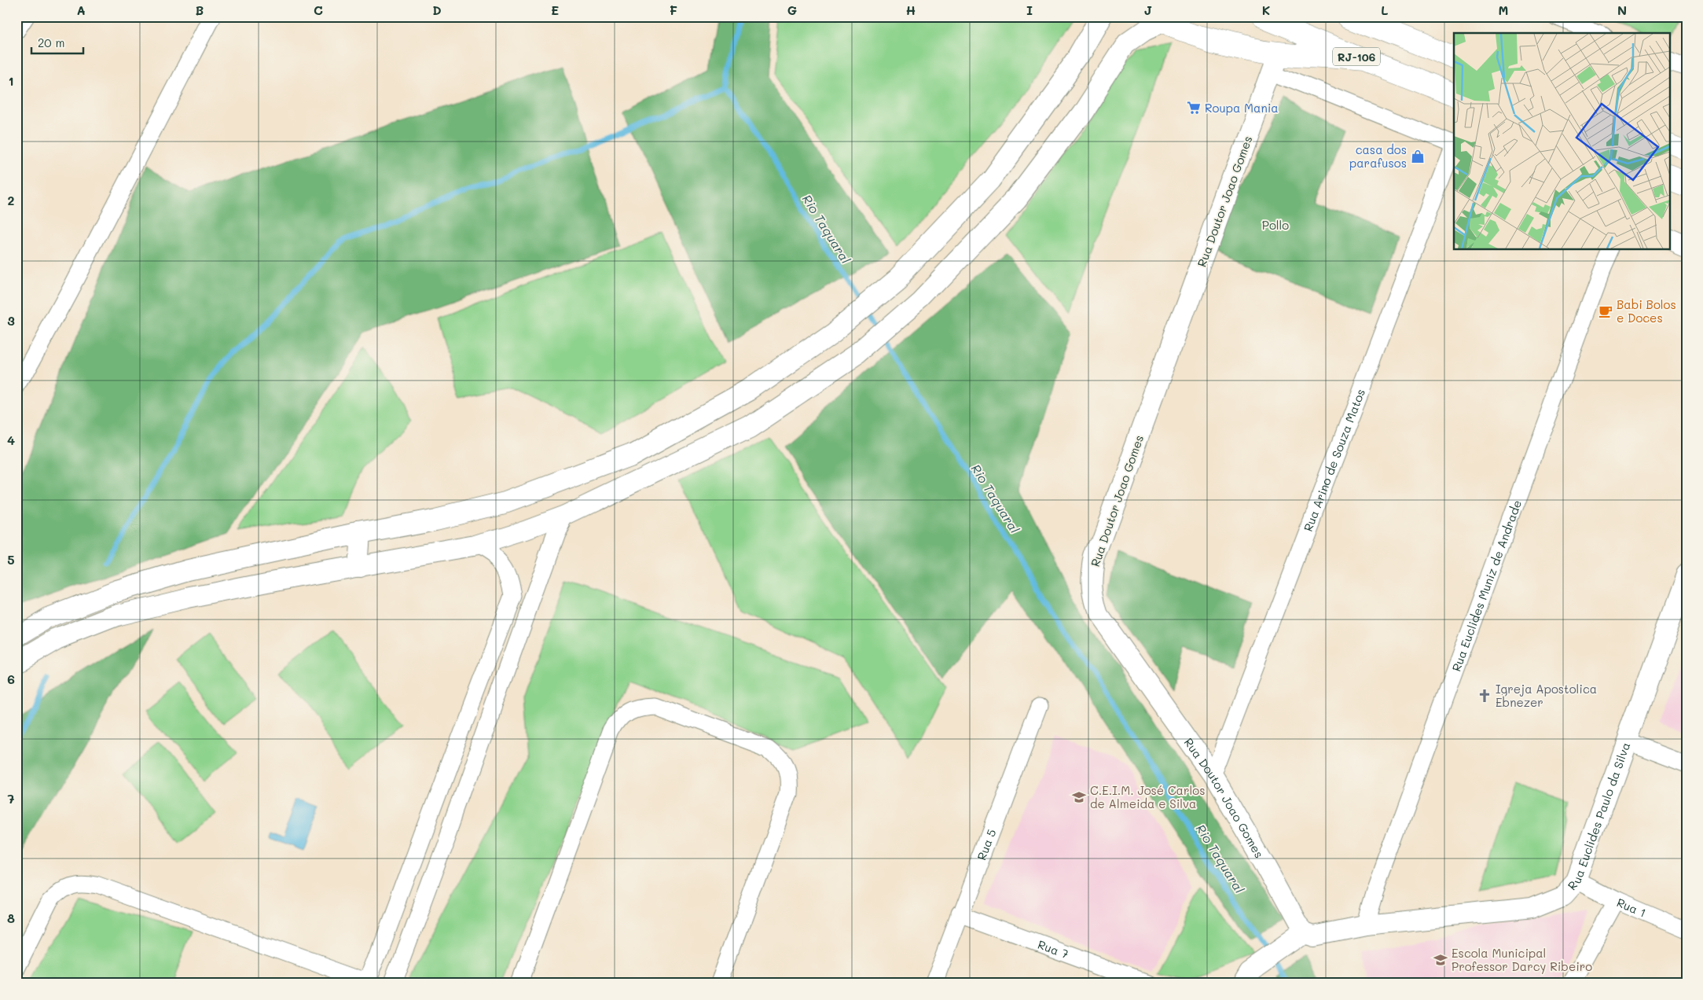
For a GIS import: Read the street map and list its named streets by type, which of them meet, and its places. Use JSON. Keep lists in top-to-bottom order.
{
  "streets": {
    "highway": ["RJ-106"],
    "street": [
      "Rua Doutor Joao Gomes",
      "Rua Arino de Souza Matos",
      "Rua Euclides Muniz de Andrade",
      "Rua Euclides Paulo da Silva",
      "Rua 5",
      "Rua 1",
      "Rua 7"
    ]
  },
  "crossings": [
    ["Rua Doutor Joao Gomes", "Rua Arino de Souza Matos"],
    ["Rua Doutor Joao Gomes", "Rua Euclides Paulo da Silva"],
    ["Rua Euclides Muniz de Andrade", "Rua Euclides Paulo da Silva"],
    ["Rua Euclides Paulo da Silva", "Rua 1"],
    ["Rua 5", "Rua 7"]
  ],
  "water": ["Rio Taquaral"],
  "parks": ["Pollo"],
  "places": {
    "supermarket": ["Roupa Mania"],
    "shop": ["casa dos parafusos"],
    "cafe": ["Babi Bolos e Doces"],
    "church": ["Igreja Apostolica Ebnezer"],
    "school or university": ["C.E.I.M. José Carlos de Almeida e Silva", "Escola Municipal Professor Darcy Ribeiro"]
  },
  "scale_bar": "20 m",
  "grid": {
    "columns": [
      "A",
      "B",
      "C",
      "D",
      "E",
      "F",
      "G",
      "H",
      "I",
      "J",
      "K",
      "L",
      "M",
      "N"
    ],
    "rows": [
      "1",
      "2",
      "3",
      "4",
      "5",
      "6",
      "7",
      "8"
    ]
  }
}
